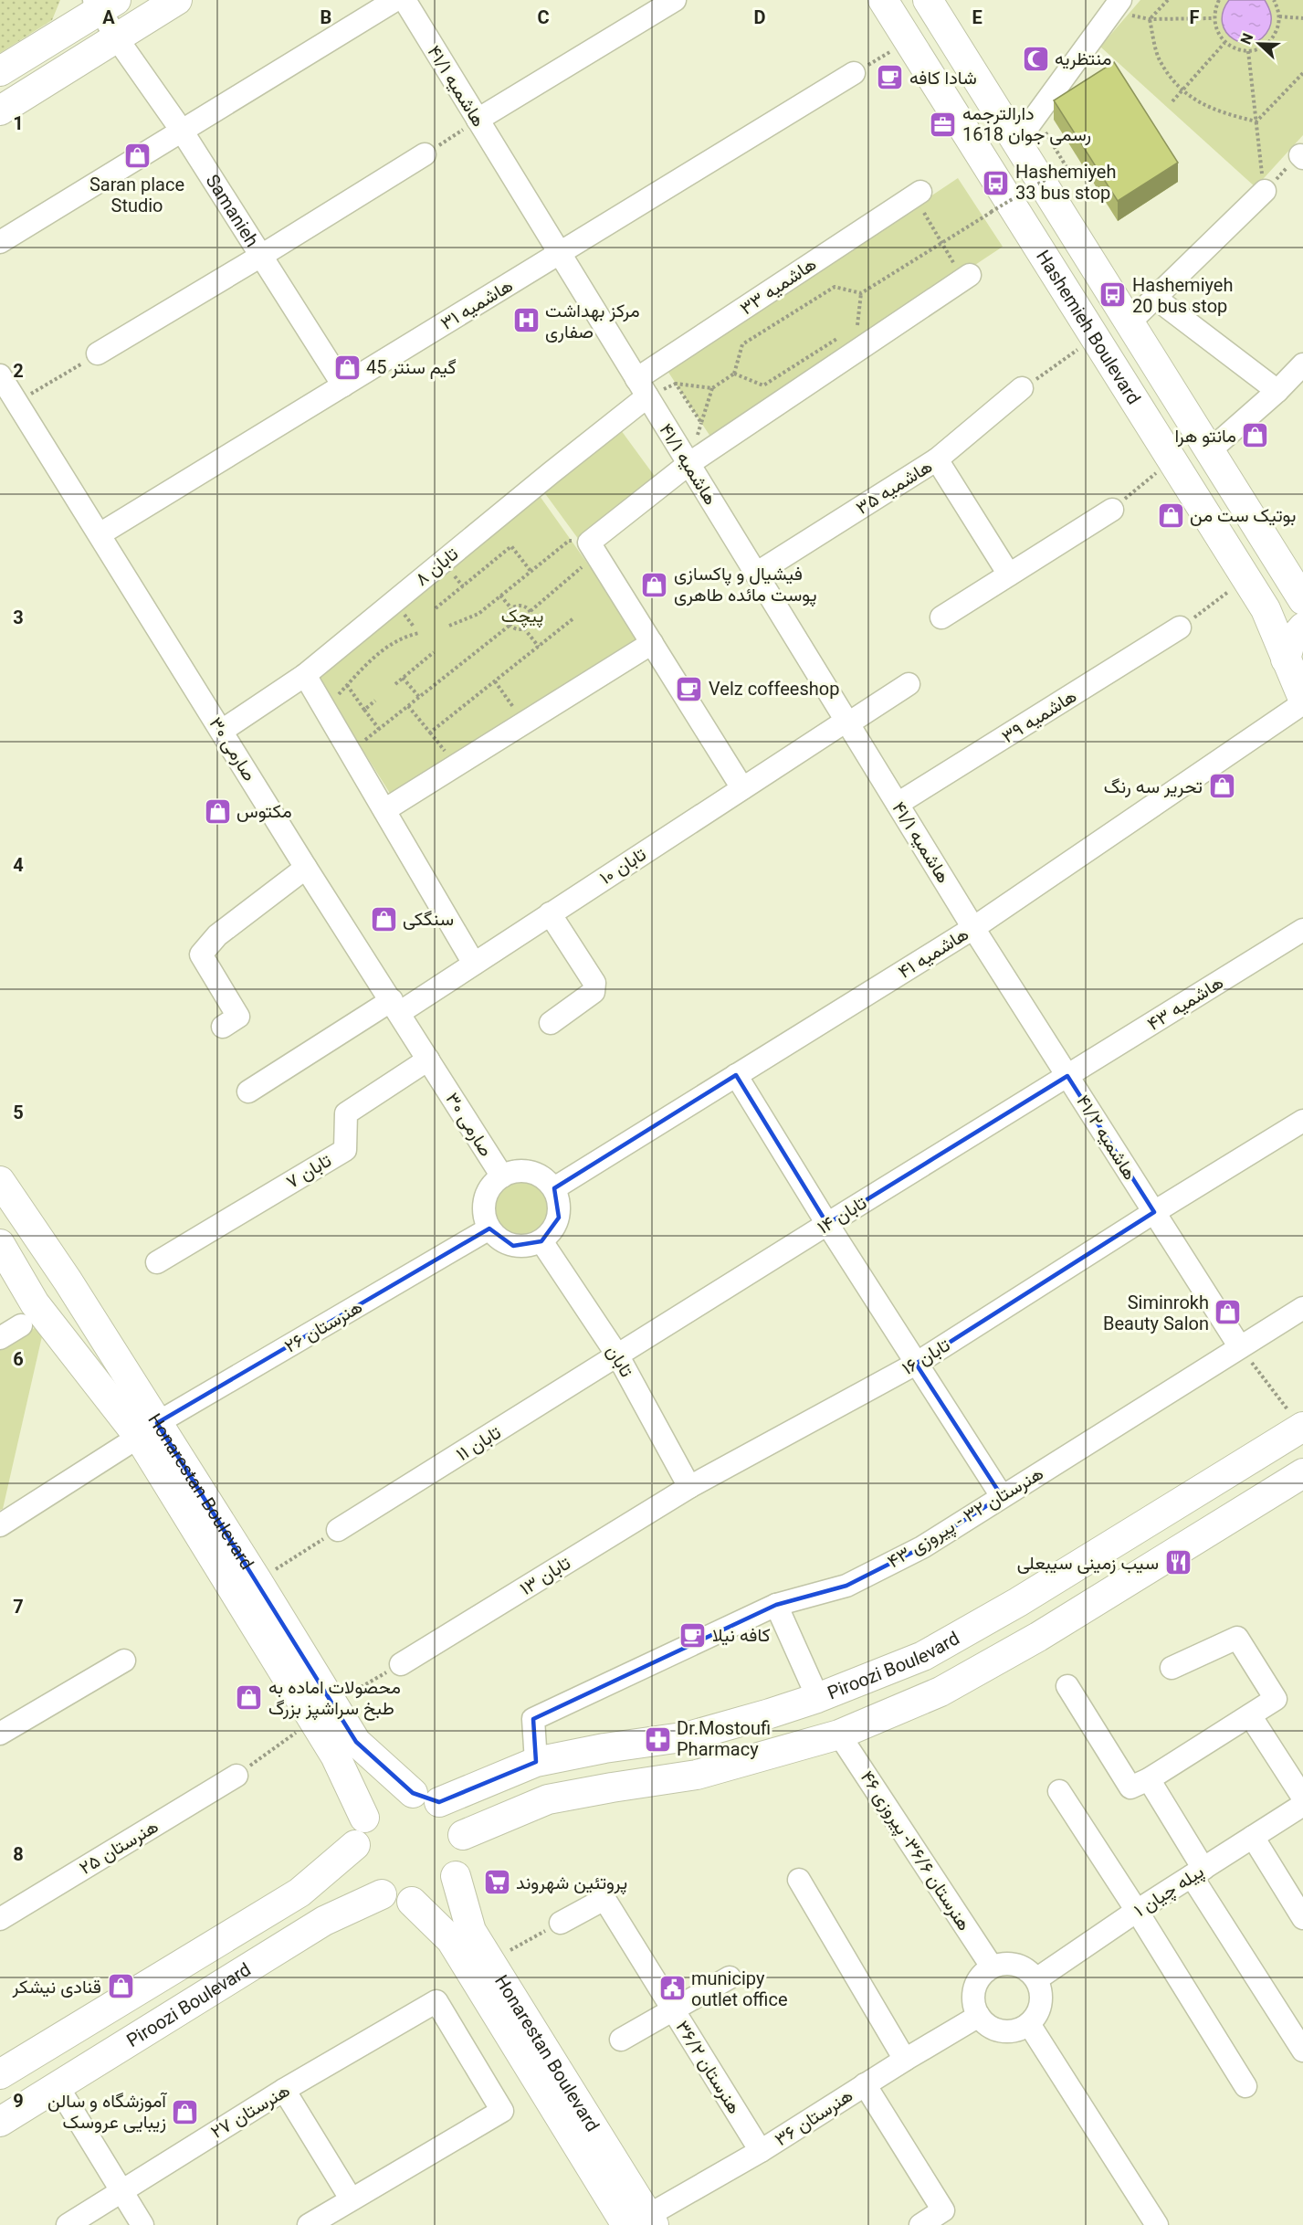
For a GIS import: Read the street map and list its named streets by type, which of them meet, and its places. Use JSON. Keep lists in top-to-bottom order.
{
  "streets": {
    "main road": ["Hashemieh Boulevard", "Honarestan Boulevard", "Piroozi Boulevard"],
    "street": [
      "هاشمیه ۴۱/۱",
      "Samanieh",
      "هاشمیه ۳۳",
      "هاشمیه ۳۱",
      "هاشمیه ۳۵",
      "تابان ۸",
      "هاشمیه ۳۹",
      "صارمی ۳۰",
      "تابان ۱۰",
      "هاشمیه ۴۱",
      "هاشمیه ۴۳",
      "هاشمیه ۴۱/۲",
      "تابان ۷",
      "تابان ۱۴",
      "هنرستان ۲۶",
      "تابان ۱۶",
      "تابان",
      "تابان ۱۱",
      "هنرستان ۳۲ - پیروزی ۴۳",
      "تابان ۱۳",
      "هنرستان ۲۵",
      "هنرستان ۳۶/۶- پیروزی ۴۶",
      "پیله چیان ۱",
      "هنرستان ۳۶/۲",
      "هنرستان ۲۷",
      "هنرستان ۳۶"
    ]
  },
  "crossings": [
    ["هاشمیه ۴۱/۱", "هاشمیه ۳۳"],
    ["هاشمیه ۴۱/۱", "هاشمیه ۳۱"],
    ["هاشمیه ۴۱/۱", "هاشمیه ۳۵"],
    ["هاشمیه ۴۱/۱", "تابان ۸"],
    ["هاشمیه ۴۱/۱", "هاشمیه ۳۹"],
    ["هاشمیه ۴۱/۱", "تابان ۱۰"],
    ["هاشمیه ۴۱/۱", "هاشمیه ۴۱"],
    ["هاشمیه ۴۱/۱", "هاشمیه ۴۱/۲"],
    ["Samanieh", "هاشمیه ۳۱"],
    ["هاشمیه ۳۳", "تابان ۸"],
    ["هاشمیه ۳۱", "صارمی ۳۰"],
    ["تابان ۸", "صارمی ۳۰"],
    ["صارمی ۳۰", "تابان ۱۰"],
    ["صارمی ۳۰", "هاشمیه ۴۱"],
    ["صارمی ۳۰", "تابان ۷"],
    ["صارمی ۳۰", "هنرستان ۲۶"],
    ["صارمی ۳۰", "تابان"],
    ["هاشمیه ۴۱", "هاشمیه ۴۱/۲"],
    ["هاشمیه ۴۱", "هنرستان ۲۶"],
    ["هاشمیه ۴۱", "تابان"],
    ["هاشمیه ۴۳", "هاشمیه ۴۱/۲"],
    ["هاشمیه ۴۳", "تابان ۱۴"],
    ["هاشمیه ۴۱/۲", "تابان ۱۴"],
    ["هاشمیه ۴۱/۲", "تابان ۱۶"],
    ["هاشمیه ۴۱/۲", "هنرستان ۳۲ - پیروزی ۴۳"],
    ["تابان ۱۴", "تابان"],
    ["تابان ۱۴", "تابان ۱۱"],
    ["هنرستان ۲۶", "تابان"],
    ["هنرستان ۲۶", "Honarestan Boulevard"],
    ["تابان ۱۶", "تابان"],
    ["تابان ۱۶", "تابان ۱۳"],
    ["تابان", "تابان ۱۱"],
    ["تابان", "تابان ۱۳"],
    ["Honarestan Boulevard", "Piroozi Boulevard"],
    ["Honarestan Boulevard", "هنرستان ۳۶"],
    ["هنرستان ۳۲ - پیروزی ۴۳", "Piroozi Boulevard"],
    ["هنرستان ۳۶/۶- پیروزی ۴۶", "پیله چیان ۱"],
    ["هنرستان ۳۶/۶- پیروزی ۴۶", "هنرستان ۳۶"],
    ["پیله چیان ۱", "هنرستان ۳۶"],
    ["هنرستان ۳۶/۲", "هنرستان ۳۶"]
  ],
  "parks": ["پیچک"],
  "places": {
    "mosque": ["منتظریه"],
    "cafe": ["شادا کافه", "Velz coffeeshop", "کافه نیلا"],
    "office": ["دارالترجمه رسمی جوان 1618"],
    "shop": [
      "Saran place Studio",
      "گیم سنتر 45",
      "مانتو هرا",
      "بوتیک ست من",
      "فیشیال و پاکسازی پوست مائده طاهری",
      "تحریر سه رنگ",
      "مکتوس",
      "سنگکی",
      "Siminrokh Beauty Salon",
      "محصولات اماده به طبخ سراشپز بزرگ",
      "قنادی نیشکر",
      "آموزشگاه و سالن زیبایی عروسک"
    ],
    "bus stop": ["Hashemiyeh 33 bus stop", "Hashemiyeh 20 bus stop"],
    "hospital": ["مرکز بهداشت صفاری"],
    "restaurant": ["سیب زمینی سیبعلی"],
    "pharmacy": ["Dr.Mostoufi Pharmacy"],
    "supermarket": ["پروتئین شهروند"],
    "public building": ["municipy outlet office"]
  },
  "north": "left",
  "grid": {
    "columns": [
      "A",
      "B",
      "C",
      "D",
      "E",
      "F"
    ],
    "rows": [
      "1",
      "2",
      "3",
      "4",
      "5",
      "6",
      "7",
      "8",
      "9"
    ]
  }
}
